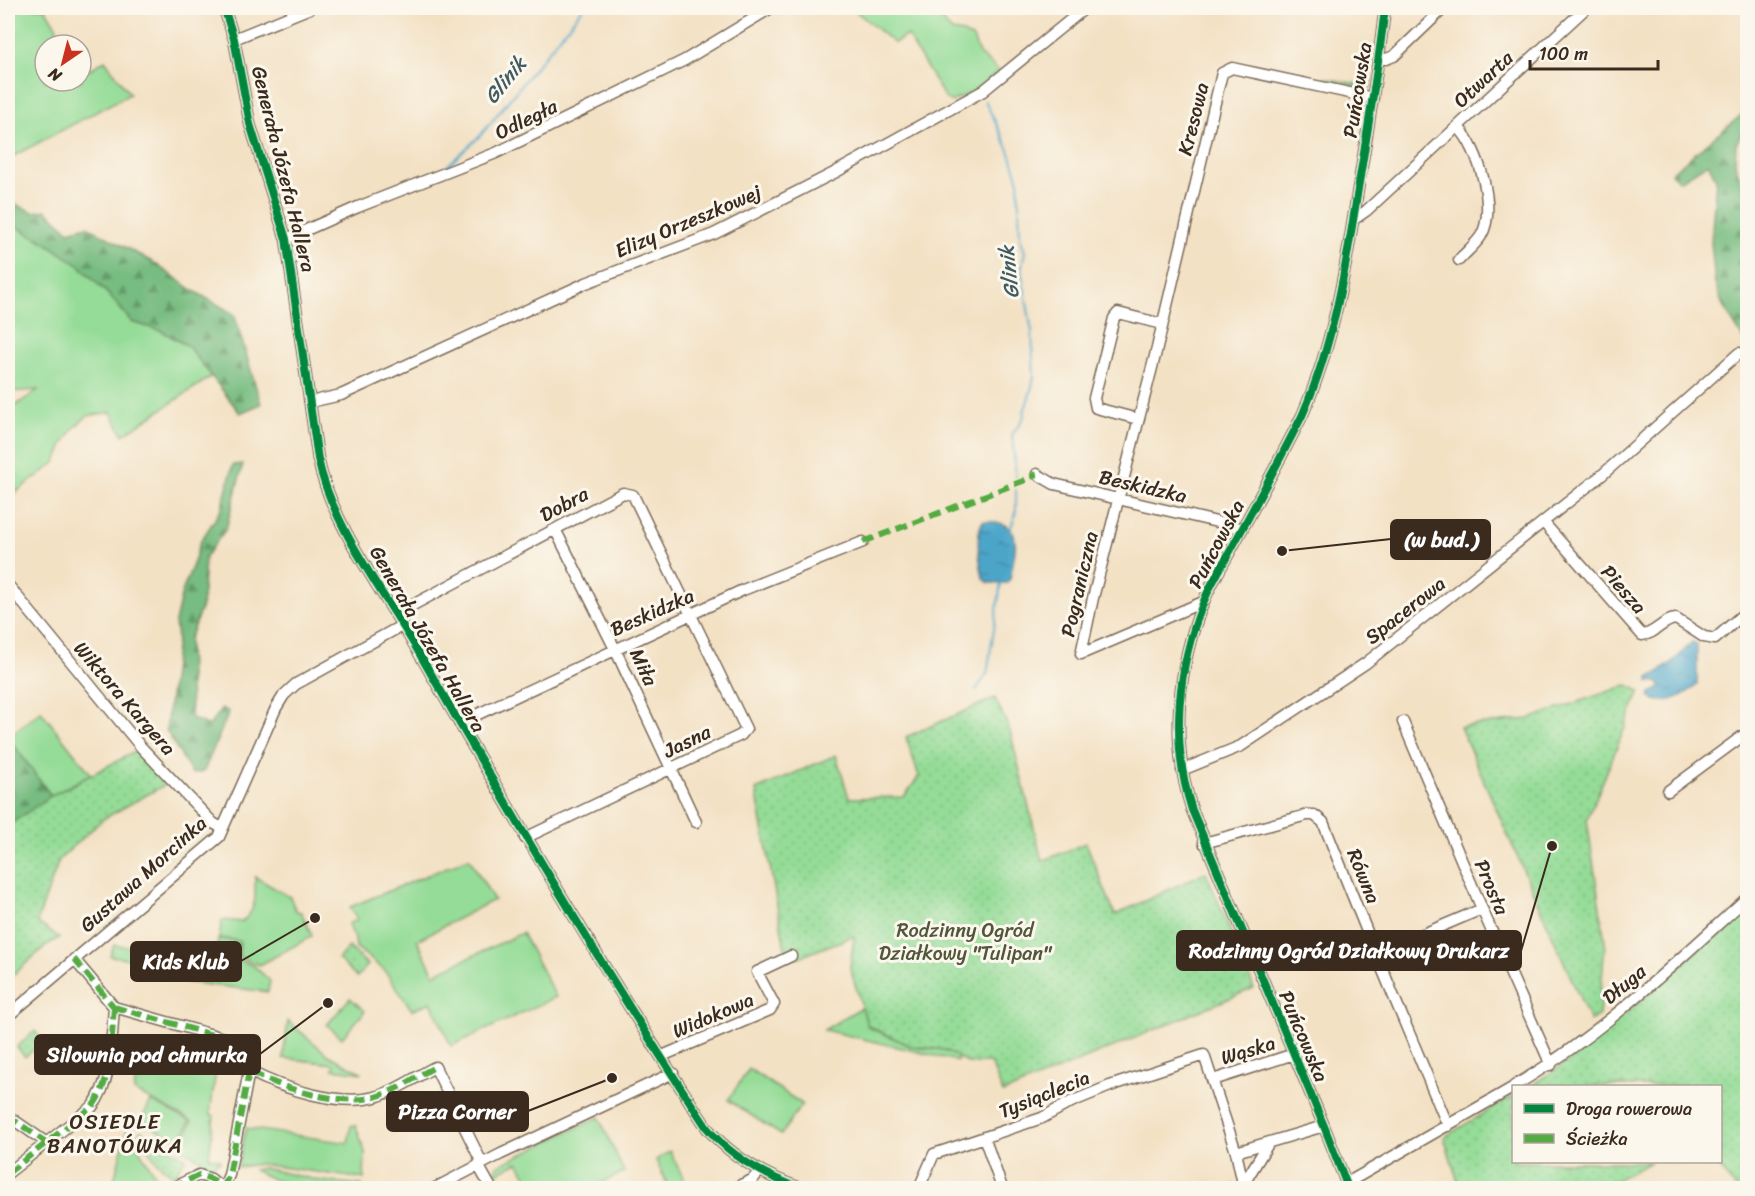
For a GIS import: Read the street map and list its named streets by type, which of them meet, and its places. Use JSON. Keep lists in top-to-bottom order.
{
  "streets": {
    "street": [
      "Otwarta",
      "Puńcowska",
      "Odległa",
      "Kresowa",
      "Generała Józefa Hallera",
      "Elizy Orzeszkowej",
      "Beskidzka",
      "Dobra",
      "Pograniczna",
      "Piesza",
      "Spacerowa",
      "Miła",
      "Wiktora Kargera",
      "Jasna",
      "Gustawa Morcinka",
      "Równa",
      "Prosta",
      "Długa",
      "Widokowa",
      "Wąska",
      "Tysiąclecia"
    ]
  },
  "crossings": [
    ["Otwarta", "Puńcowska"],
    ["Puńcowska", "Kresowa"],
    ["Puńcowska", "Beskidzka"],
    ["Puńcowska", "Pograniczna"],
    ["Puńcowska", "Spacerowa"],
    ["Puńcowska", "Równa"],
    ["Puńcowska", "Długa"],
    ["Puńcowska", "Wąska"],
    ["Odległa", "Generała Józefa Hallera"],
    ["Kresowa", "Beskidzka"],
    ["Kresowa", "Pograniczna"],
    ["Generała Józefa Hallera", "Elizy Orzeszkowej"],
    ["Generała Józefa Hallera", "Beskidzka"],
    ["Generała Józefa Hallera", "Dobra"],
    ["Generała Józefa Hallera", "Jasna"],
    ["Generała Józefa Hallera", "Gustawa Morcinka"],
    ["Generała Józefa Hallera", "Widokowa"],
    ["Beskidzka", "Dobra"],
    ["Beskidzka", "Pograniczna"],
    ["Beskidzka", "Miła"],
    ["Beskidzka", "Jasna"],
    ["Dobra", "Miła"],
    ["Dobra", "Jasna"],
    ["Piesza", "Spacerowa"],
    ["Miła", "Jasna"],
    ["Wiktora Kargera", "Gustawa Morcinka"],
    ["Równa", "Długa"],
    ["Prosta", "Długa"],
    ["Wąska", "Tysiąclecia"]
  ],
  "districts": ["OSIEDLE BANOTÓWKA"],
  "water": ["Glinik"],
  "parks": ["Rodzinny Ogród Działkowy \"Tulipan\""],
  "places": [
    "(w bud.)",
    "Rodzinny Ogród Działkowy Drukarz",
    "Kids Klub",
    "Silownia pod chmurka",
    "Pizza Corner"
  ],
  "legend": ["Droga rowerowa", "Ścieżka"],
  "scale_bar": "100 m",
  "north": "bottom left"
}
